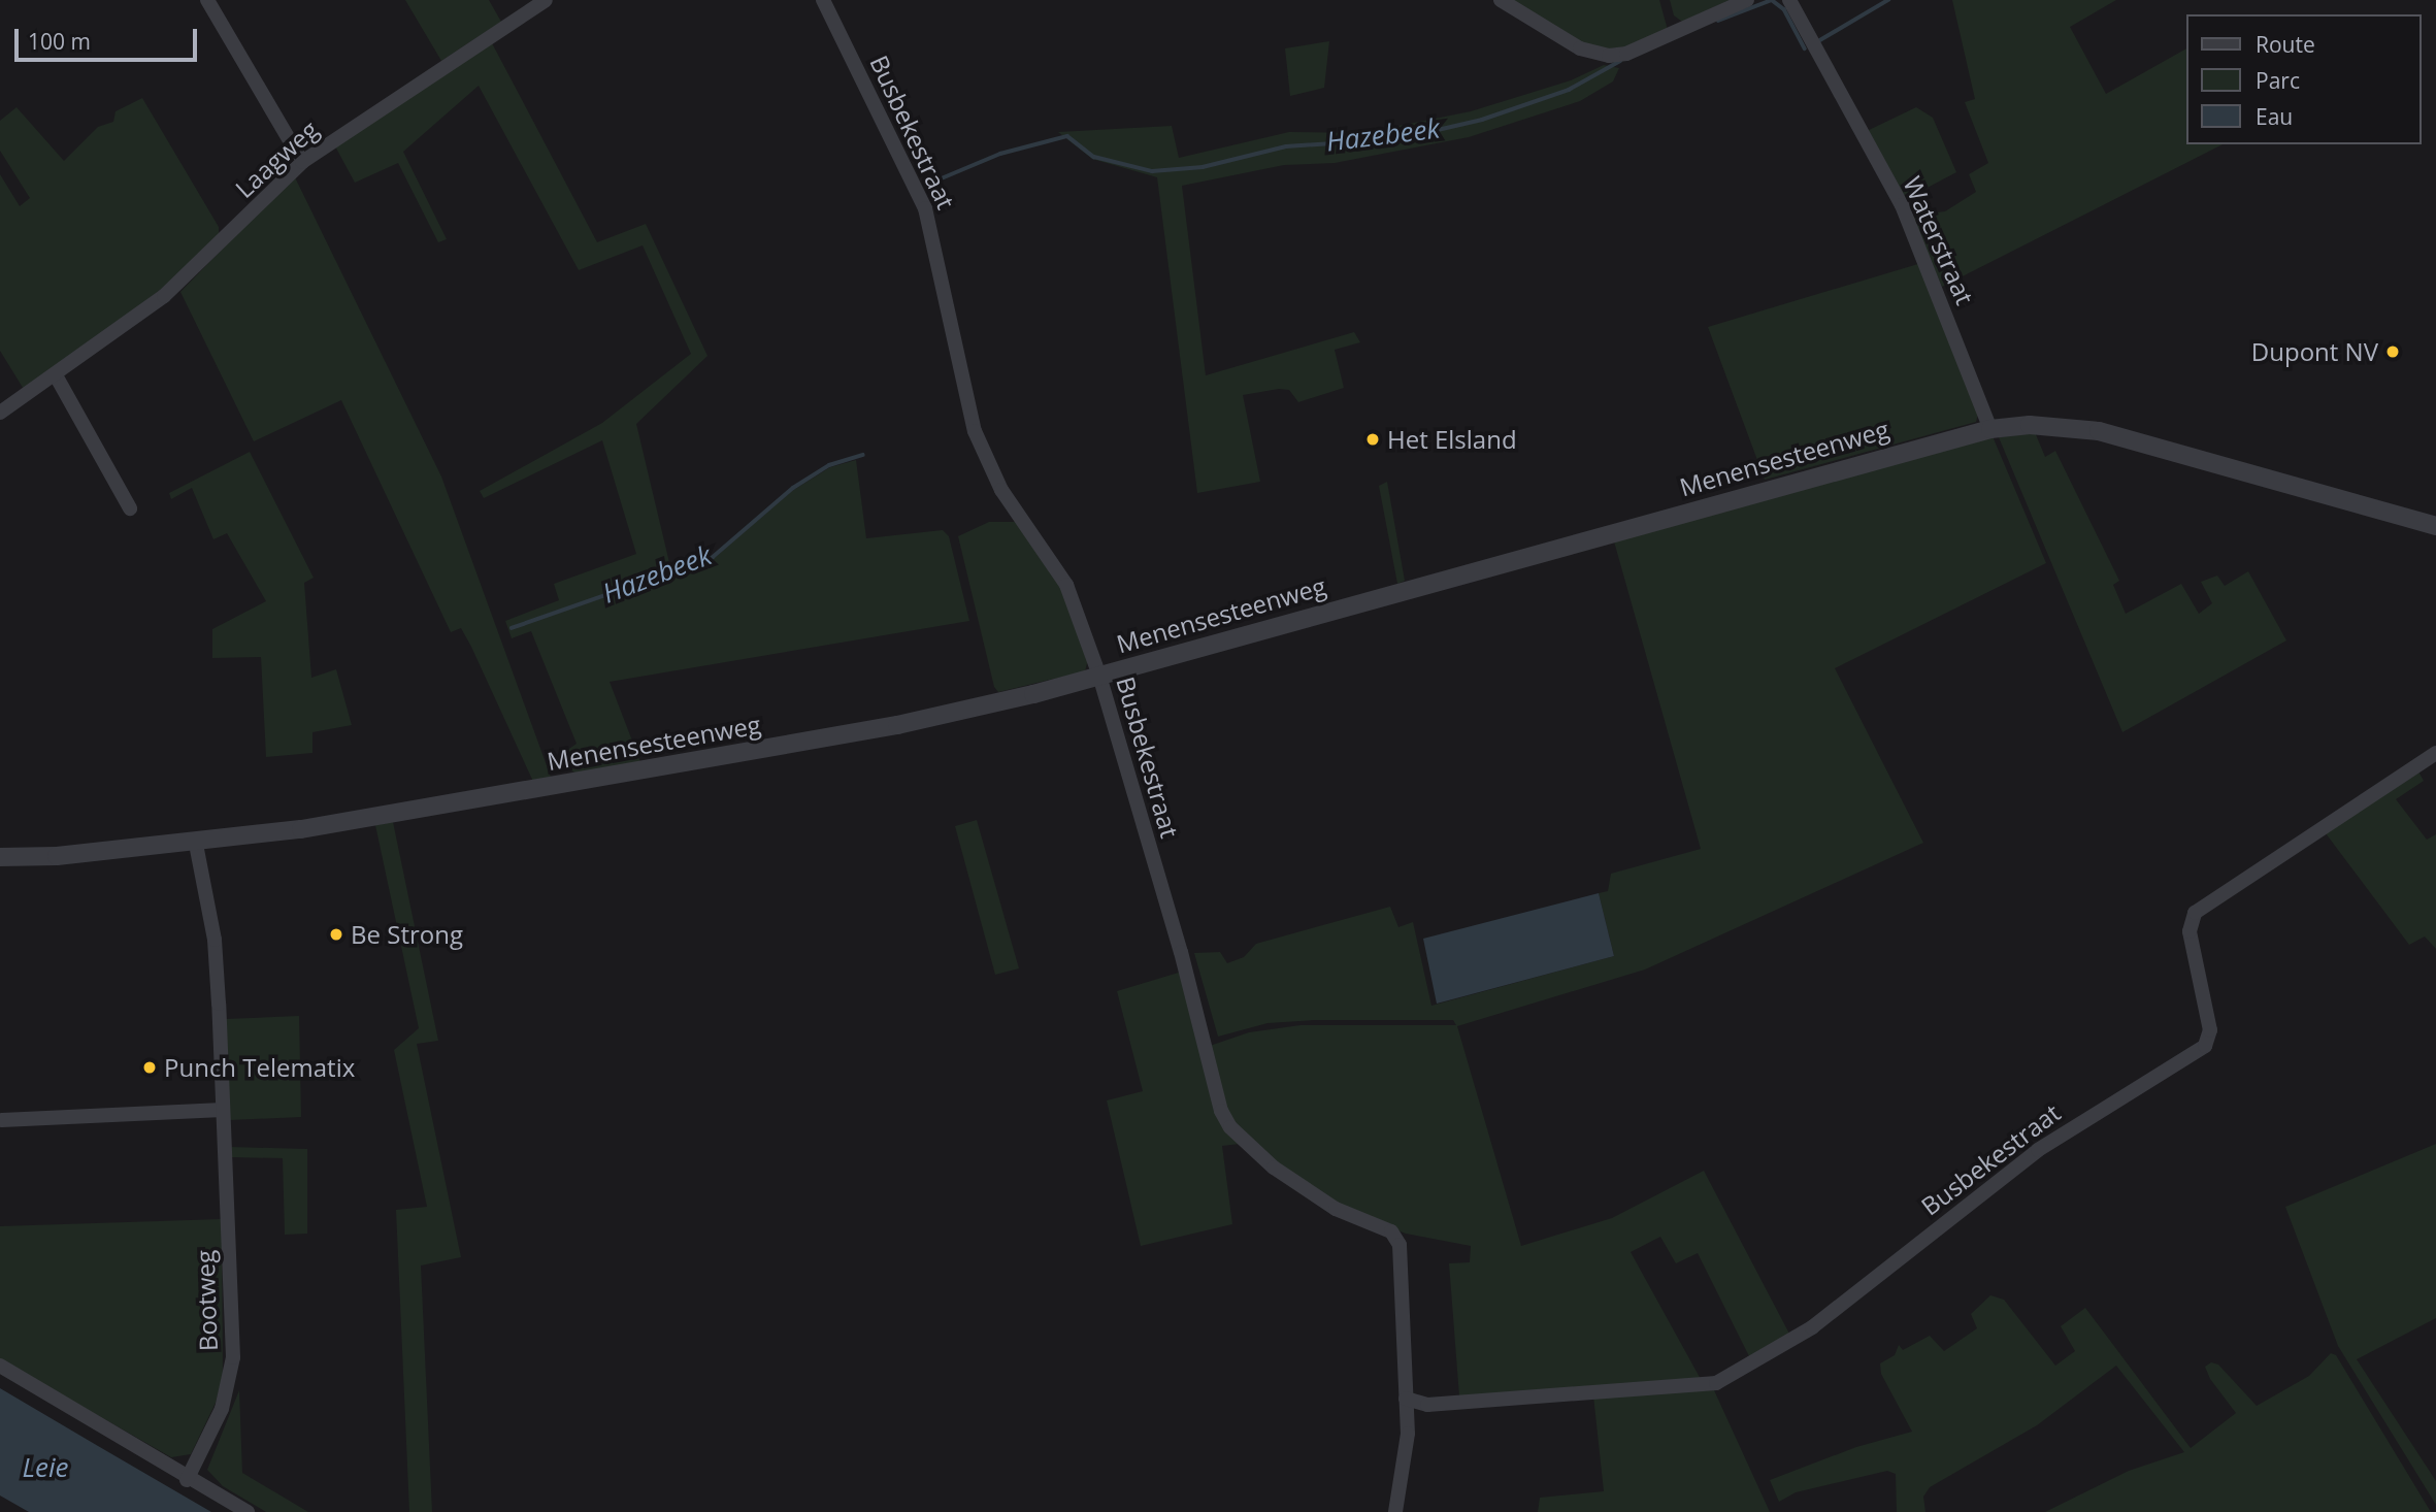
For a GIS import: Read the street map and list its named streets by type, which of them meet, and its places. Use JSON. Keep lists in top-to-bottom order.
{
  "streets": {
    "street": [
      "Busbekestraat",
      "Laagweg",
      "Waterstraat",
      "Menensesteenweg",
      "Bootweg"
    ]
  },
  "crossings": [
    ["Busbekestraat", "Menensesteenweg"],
    ["Waterstraat", "Menensesteenweg"],
    ["Menensesteenweg", "Bootweg"]
  ],
  "water": ["Hazebeek", "Leie"],
  "places": [
    "Dupont NV",
    "Het Elsland",
    "Be Strong",
    "Punch Telematix"
  ],
  "legend": ["Route", "Parc", "Eau"],
  "scale_bar": "100 m"
}
